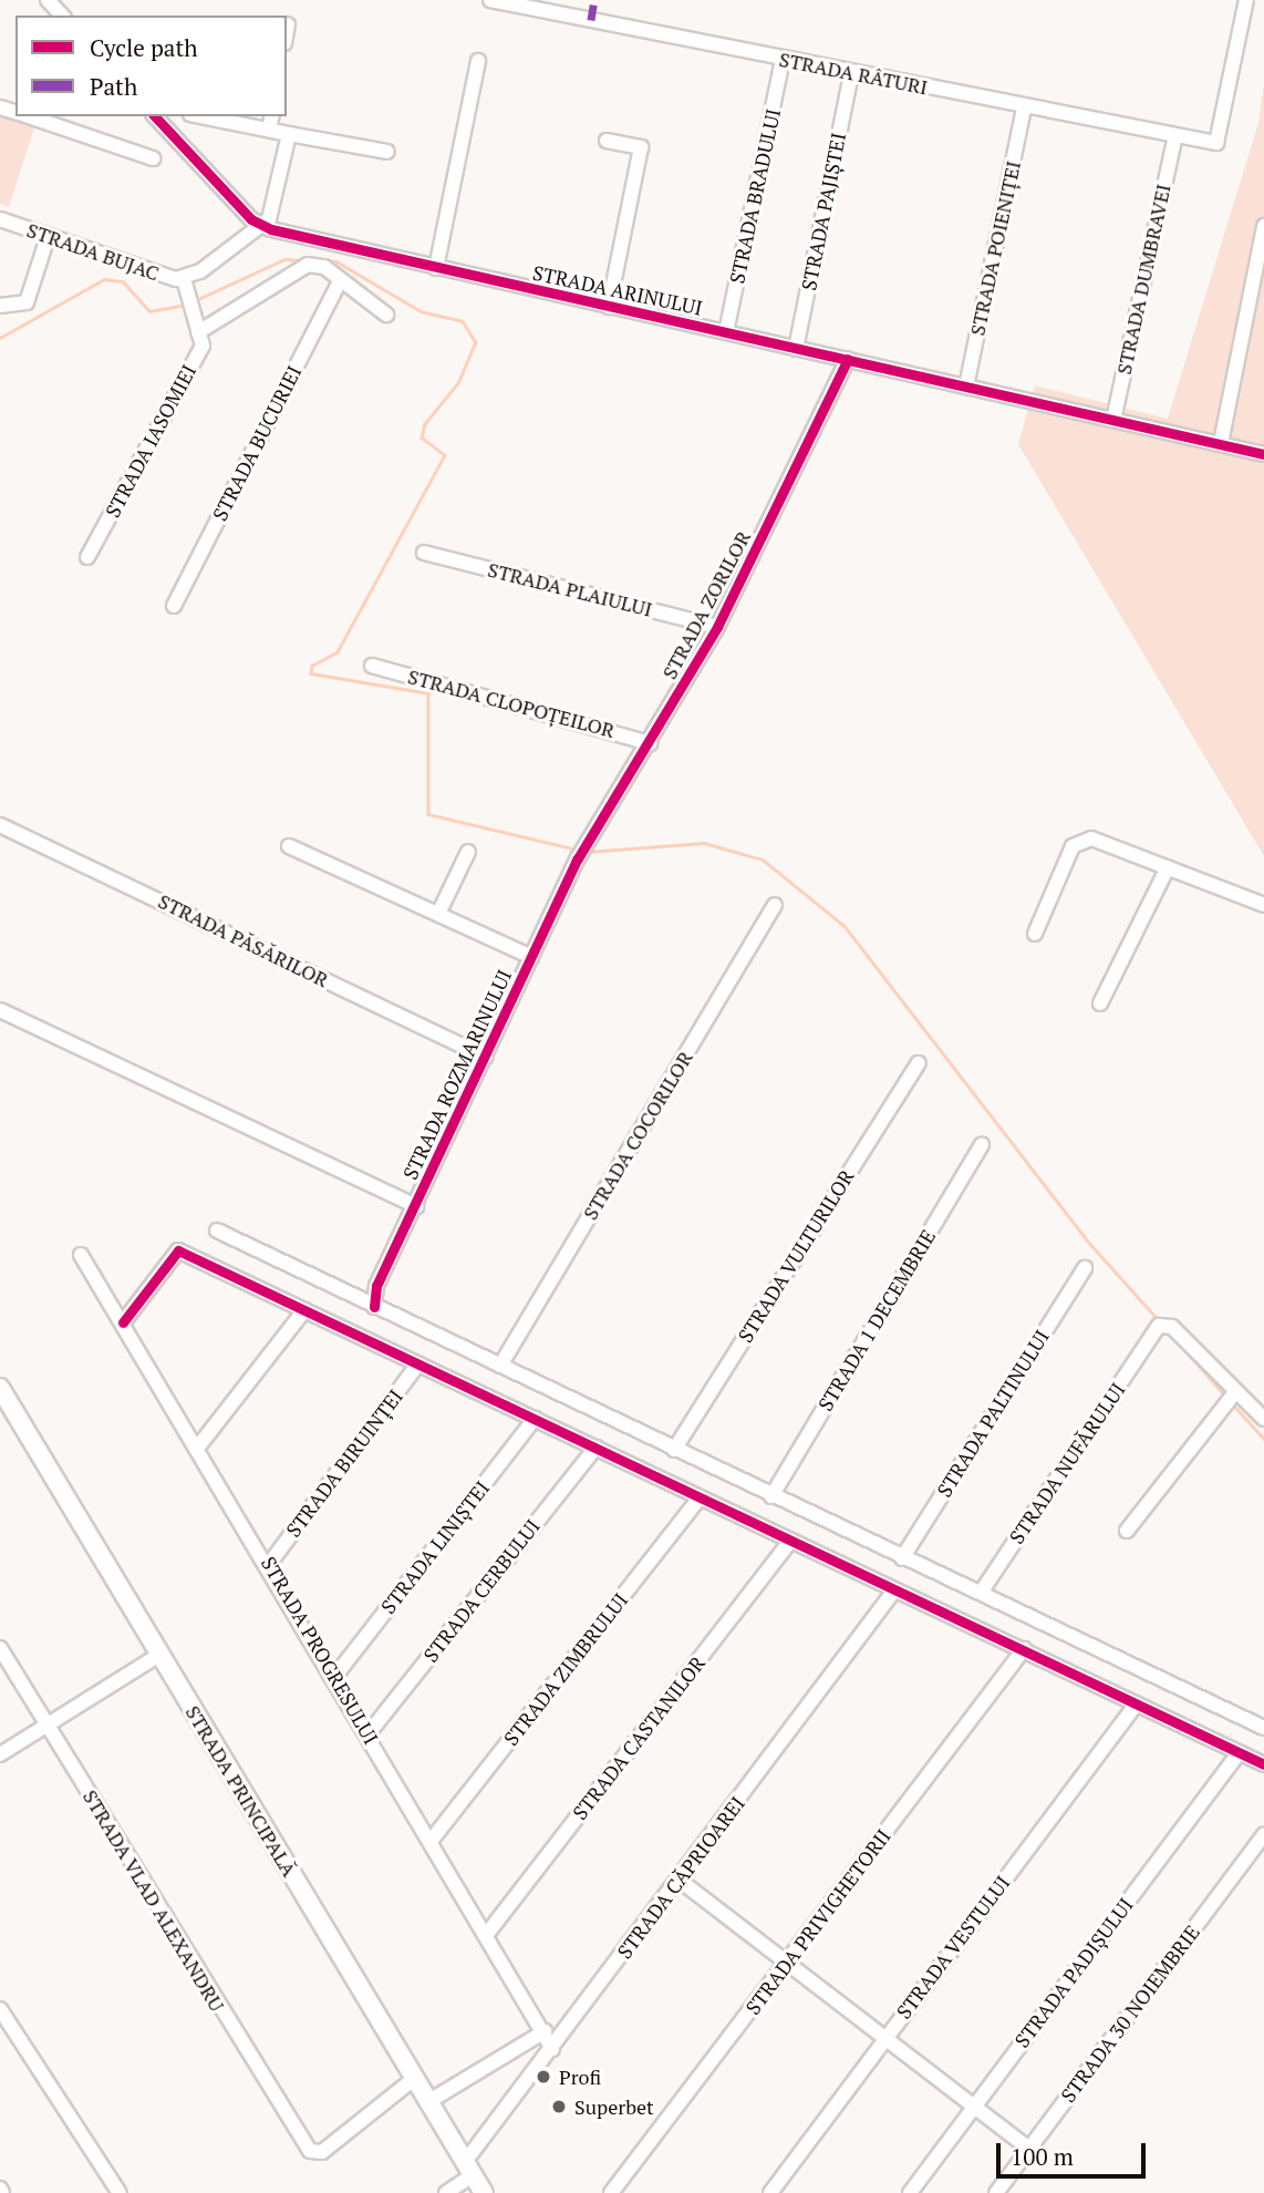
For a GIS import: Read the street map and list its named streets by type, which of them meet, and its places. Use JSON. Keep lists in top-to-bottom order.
{
  "streets": {
    "main road": ["STRADA PRINCIPALĂ"],
    "street": [
      "STRADA RÂTURI",
      "STRADA BRADULUI",
      "STRADA PAJIȘTEI",
      "STRADA POIENIȚEI",
      "STRADA BUJAC",
      "STRADA DUMBRAVEI",
      "STRADA ARINULUI",
      "STRADA IASOMIEI",
      "STRADA BUCURIEI",
      "STRADA PLAIULUI",
      "STRADA ZORILOR",
      "STRADA CLOPOȚEILOR",
      "STRADA PĂSĂRILOR",
      "STRADA ROZMARINULUI",
      "STRADA COCORILOR",
      "STRADA VULTURILOR",
      "STRADA 1 DECEMBRIE",
      "STRADA PALTINULUI",
      "STRADA BIRUINȚEI",
      "STRADA NUFĂRULUI",
      "STRADA LINIȘTEI",
      "STRADA CERBULUI",
      "STRADA PROGRESULUI",
      "STRADA ZIMBRULUI",
      "STRADA CASTANILOR",
      "STRADA CĂPRIOAREI",
      "STRADA VLAD ALEXANDRU",
      "STRADA PRIVIGHETORII",
      "STRADA VESTULUI",
      "STRADA PADIȘULUI",
      "STRADA 30 NOIEMBRIE"
    ]
  },
  "crossings": [
    ["STRADA RÂTURI", "STRADA BRADULUI"],
    ["STRADA RÂTURI", "STRADA PAJIȘTEI"],
    ["STRADA RÂTURI", "STRADA POIENIȚEI"],
    ["STRADA RÂTURI", "STRADA DUMBRAVEI"],
    ["STRADA BRADULUI", "STRADA ARINULUI"],
    ["STRADA PAJIȘTEI", "STRADA ARINULUI"],
    ["STRADA POIENIȚEI", "STRADA ARINULUI"],
    ["STRADA BUJAC", "STRADA ARINULUI"],
    ["STRADA BUJAC", "STRADA IASOMIEI"],
    ["STRADA DUMBRAVEI", "STRADA ARINULUI"],
    ["STRADA ARINULUI", "STRADA ZORILOR"],
    ["STRADA PLAIULUI", "STRADA ZORILOR"],
    ["STRADA ZORILOR", "STRADA CLOPOȚEILOR"],
    ["STRADA ZORILOR", "STRADA ROZMARINULUI"],
    ["STRADA PĂSĂRILOR", "STRADA ROZMARINULUI"],
    ["STRADA BIRUINȚEI", "STRADA PROGRESULUI"],
    ["STRADA LINIȘTEI", "STRADA PROGRESULUI"],
    ["STRADA CERBULUI", "STRADA PROGRESULUI"],
    ["STRADA PROGRESULUI", "STRADA ZIMBRULUI"],
    ["STRADA PROGRESULUI", "STRADA CASTANILOR"],
    ["STRADA PROGRESULUI", "STRADA CĂPRIOAREI"],
    ["STRADA PRINCIPALĂ", "STRADA CĂPRIOAREI"],
    ["STRADA PRINCIPALĂ", "STRADA VLAD ALEXANDRU"]
  ],
  "places": ["Profi", "Superbet"],
  "legend": ["Cycle path", "Path"],
  "scale_bar": "100 m"
}
